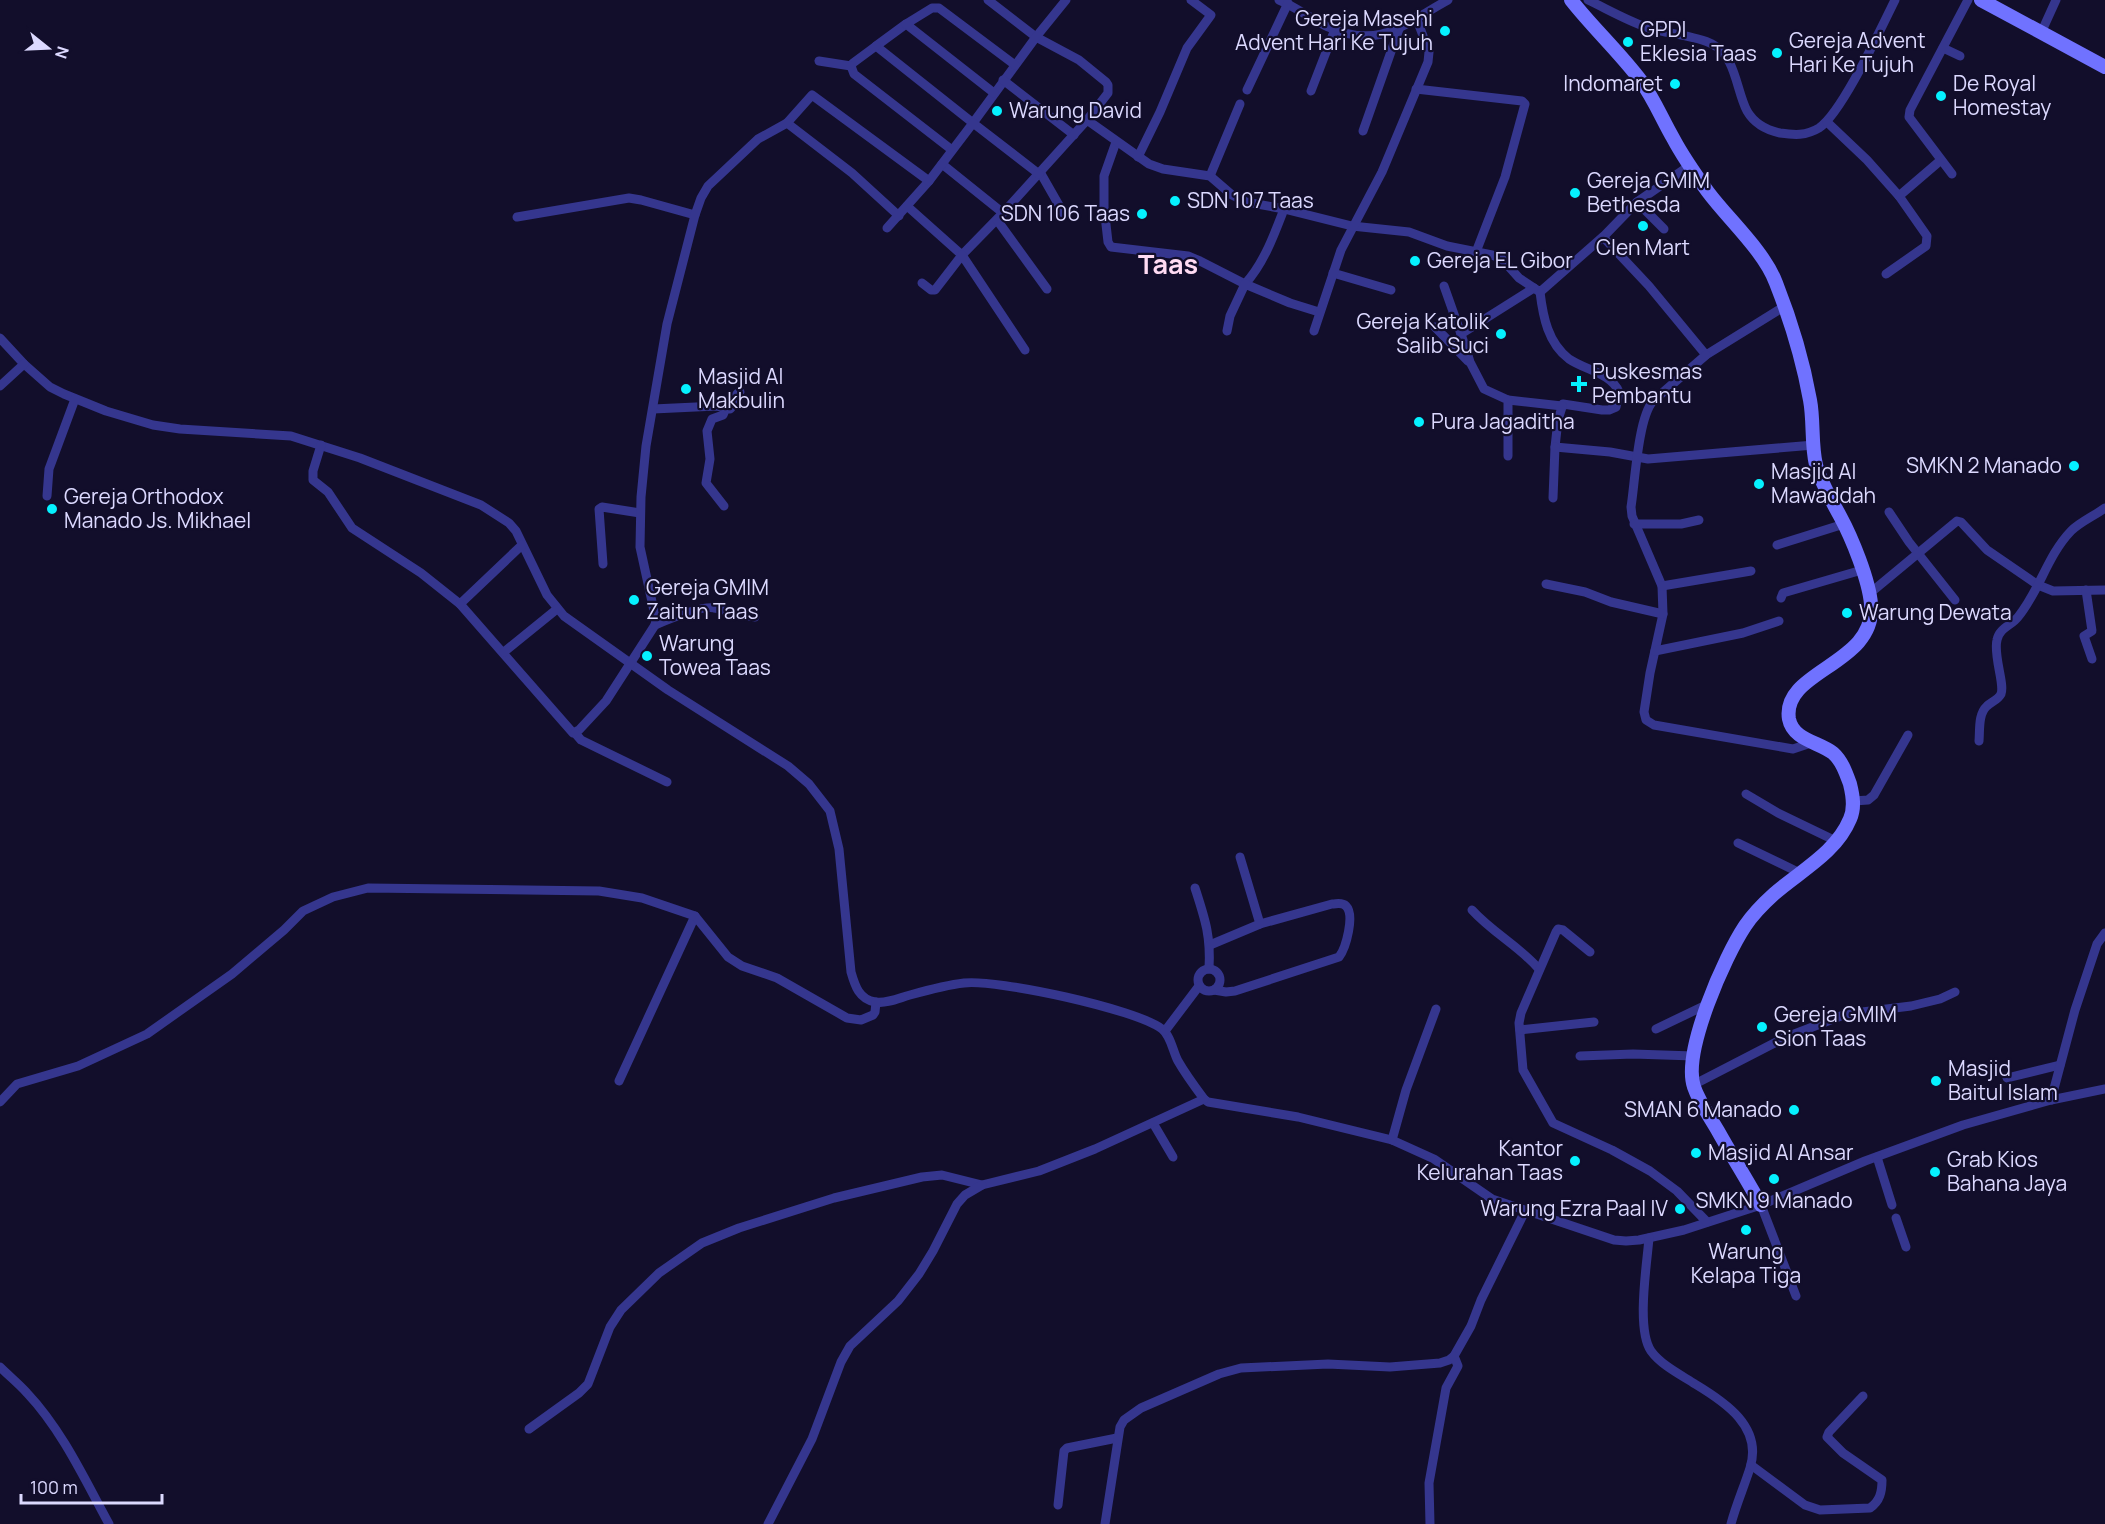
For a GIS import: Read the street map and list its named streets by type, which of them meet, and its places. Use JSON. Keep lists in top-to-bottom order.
{
  "districts": ["Taas"],
  "places": {
    "other": [
      "Gereja Masehi Advent Hari Ke Tujuh",
      "GPDI Eklesia Taas",
      "Gereja Advent Hari Ke Tujuh",
      "Indomaret",
      "De Royal Homestay",
      "Warung David",
      "Gereja GMIM Bethesda",
      "SDN 107 Taas",
      "SDN 106 Taas",
      "Clen Mart",
      "Gereja EL Gibor",
      "Gereja Katolik Salib Suci",
      "Masjid Al Makbulin",
      "Pura Jagaditha",
      "SMKN 2 Manado",
      "Masjid Al Mawaddah",
      "Gereja Orthodox Manado Js. Mikhael",
      "Gereja GMIM Zaitun Taas",
      "Warung Dewata",
      "Warung Towea Taas",
      "Gereja GMIM Sion Taas",
      "Masjid Baitul Islam",
      "SMAN 6 Manado",
      "Masjid Al Ansar",
      "Kantor Kelurahan Taas",
      "Grab Kios Bahana Jaya",
      "SMKN 9 Manado",
      "Warung Ezra Paal IV",
      "Warung Kelapa Tiga"
    ],
    "health": ["Puskesmas Pembantu"]
  },
  "scale_bar": "100 m",
  "north": "right"
}
